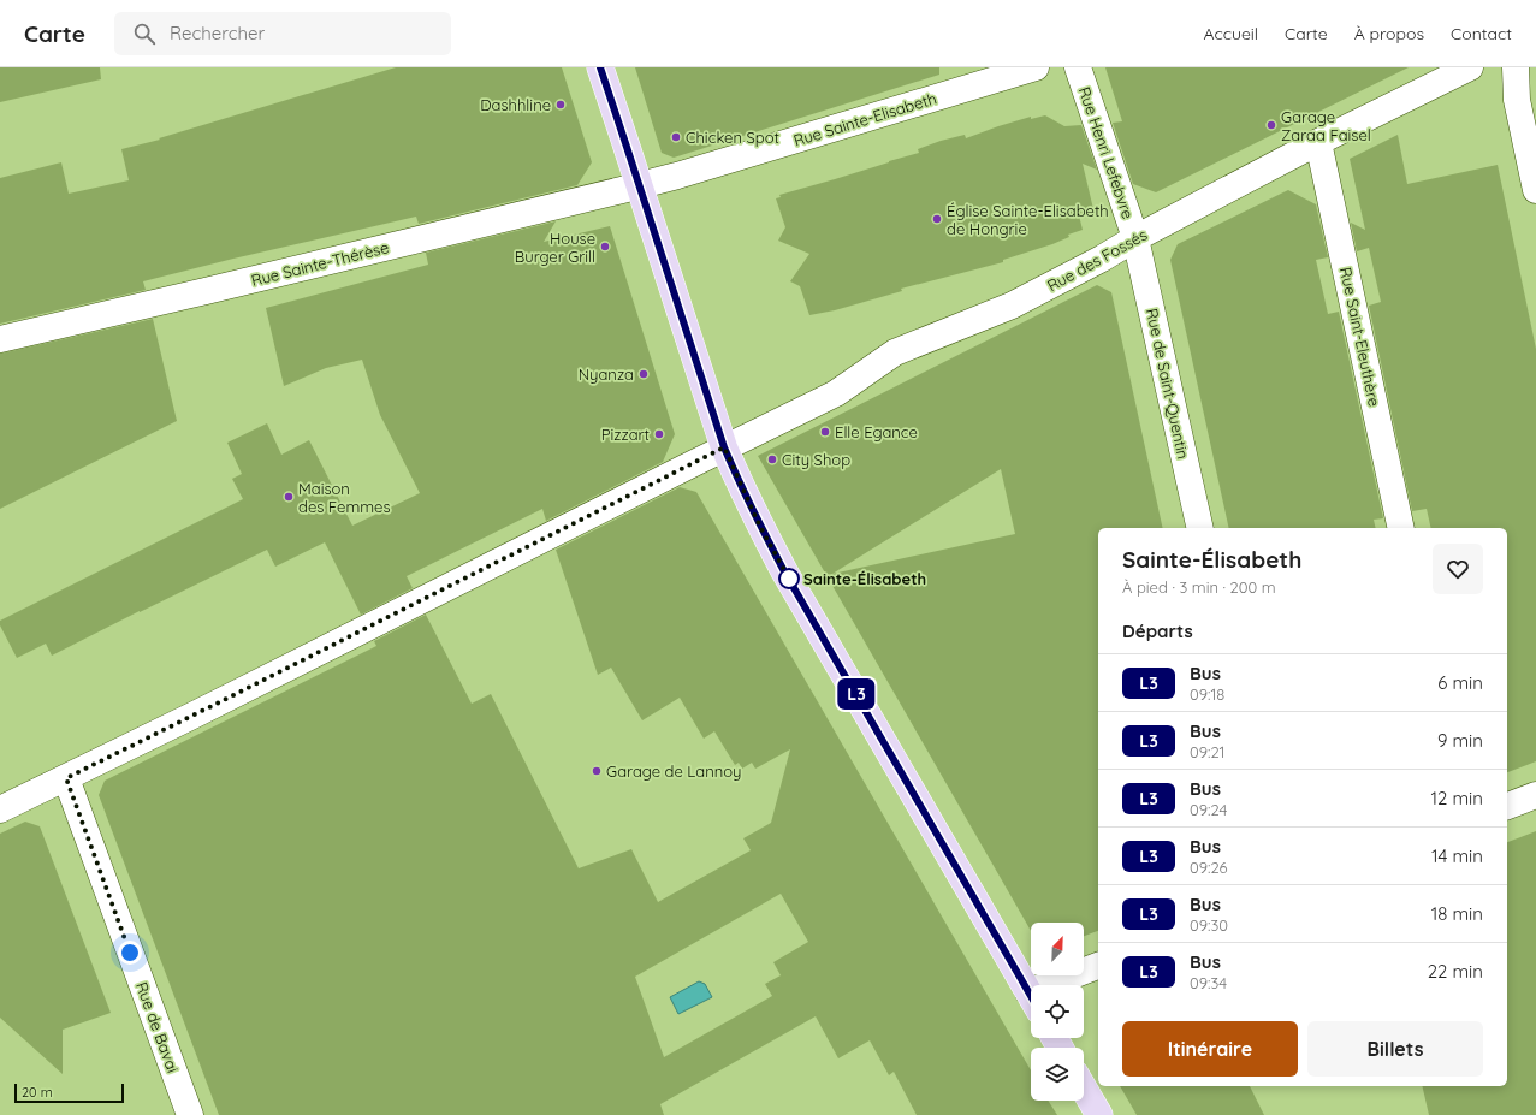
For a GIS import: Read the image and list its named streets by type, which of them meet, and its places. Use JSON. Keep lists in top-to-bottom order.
{
  "streets": {
    "street": [
      "Rue Sainte-Elisabeth",
      "Rue Henri Lefebvre",
      "Rue des Fossés",
      "Rue Sainte-Thérèse",
      "Rue Saint-Eleuthère",
      "Rue de Saint-Quentin",
      "Rue de Bavai"
    ]
  },
  "crossings": [
    ["Rue Sainte-Elisabeth", "Rue Sainte-Thérèse"],
    ["Rue Henri Lefebvre", "Rue des Fossés"],
    ["Rue Henri Lefebvre", "Rue de Saint-Quentin"],
    ["Rue des Fossés", "Rue Saint-Eleuthère"],
    ["Rue des Fossés", "Rue de Saint-Quentin"],
    ["Rue des Fossés", "Rue de Bavai"]
  ],
  "places": [
    "Dashhline",
    "Garage Zaraa Faisel",
    "Chicken Spot",
    "Église Sainte-Elisabeth de Hongrie",
    "House Burger Grill",
    "Nyanza",
    "Elle Egance",
    "Pizzart",
    "City Shop",
    "Maison des Femmes",
    "Sainte-Élisabeth",
    "Garage de Lannoy"
  ],
  "lines": ["bus line L3"],
  "scale_bar": "20 m",
  "north": "top right",
  "page": {
    "header": "Carte",
    "search": "Rechercher",
    "nav": [
      "Accueil",
      "Carte",
      "À propos",
      "Contact"
    ],
    "on_map": "L3",
    "heading": [
      ["Sainte-Élisabeth", "À pied · 3 min · 200 m"],
      "Départs"
    ],
    "list": [
      {
        "mark": "L3",
        "name": "Bus",
        "note": "09:18",
        "value": "6 min"
      },
      {
        "mark": "L3",
        "name": "Bus",
        "note": "09:21",
        "value": "9 min"
      },
      {
        "mark": "L3",
        "name": "Bus",
        "note": "09:24",
        "value": "12 min"
      },
      {
        "mark": "L3",
        "name": "Bus",
        "note": "09:26",
        "value": "14 min"
      },
      {
        "mark": "L3",
        "name": "Bus",
        "note": "09:30",
        "value": "18 min"
      },
      {
        "mark": "L3",
        "name": "Bus",
        "note": "09:34",
        "value": "22 min"
      }
    ],
    "buttons": ["Itinéraire", "Billets"],
    "scale": "20 m"
  }
}
